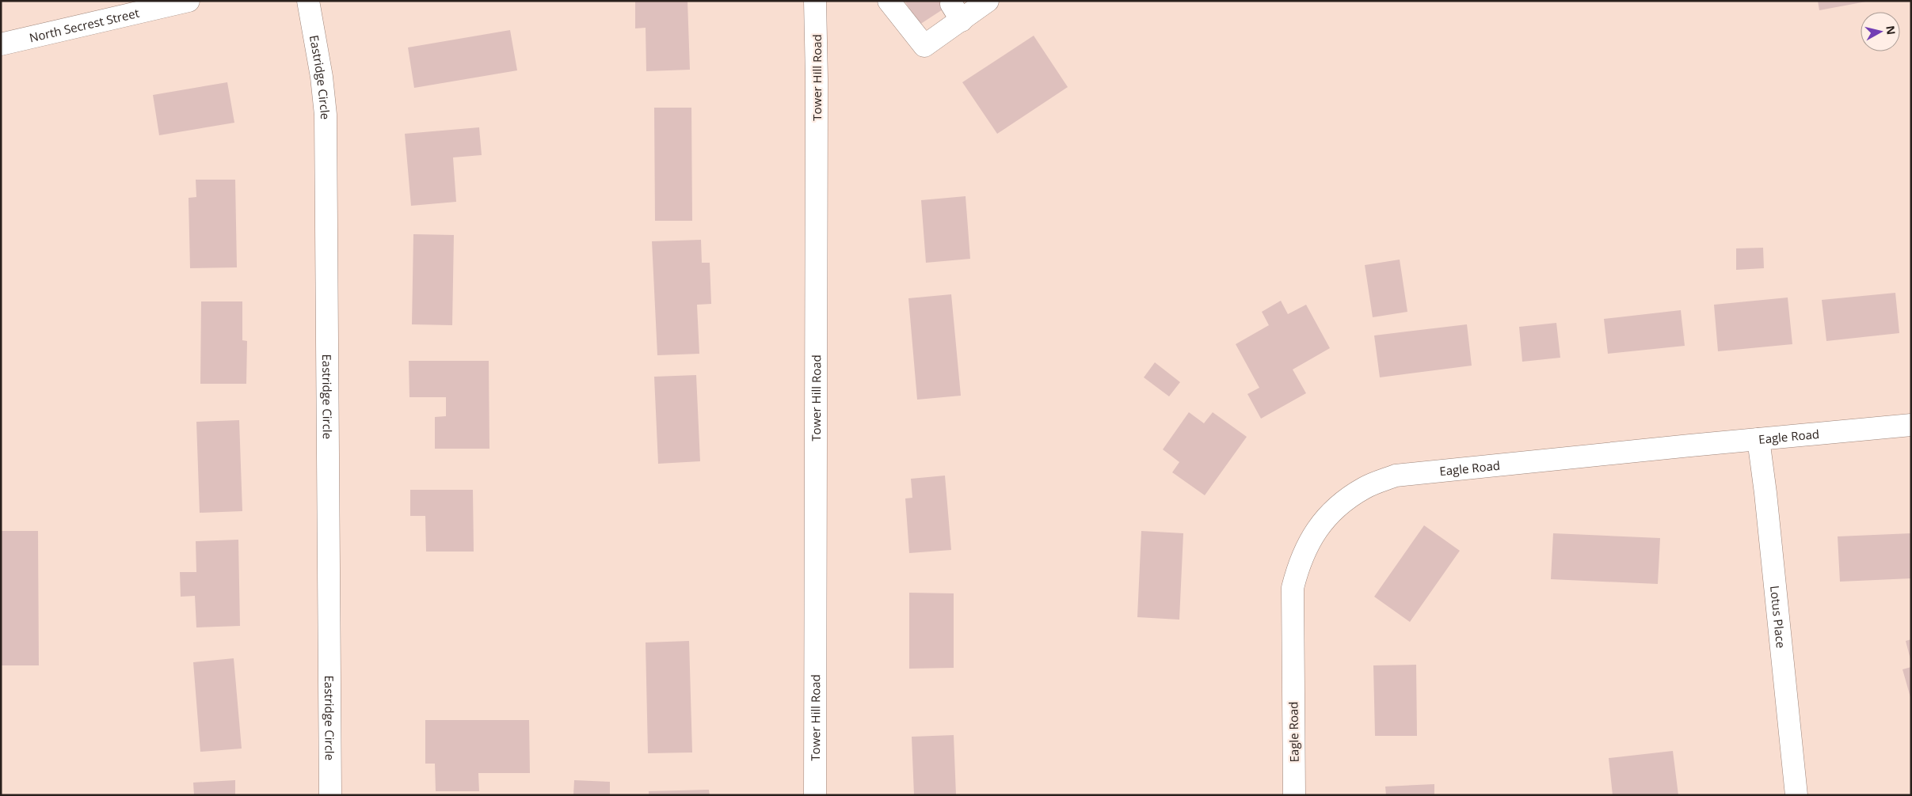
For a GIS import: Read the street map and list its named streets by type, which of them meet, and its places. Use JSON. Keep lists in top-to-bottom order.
{
  "streets": {
    "street": [
      "North Secrest Street",
      "Eastridge Circle",
      "Tower Hill Road",
      "Eagle Road",
      "Lotus Place"
    ]
  },
  "crossings": [
    ["Eagle Road", "Lotus Place"]
  ],
  "north": "right"
}
